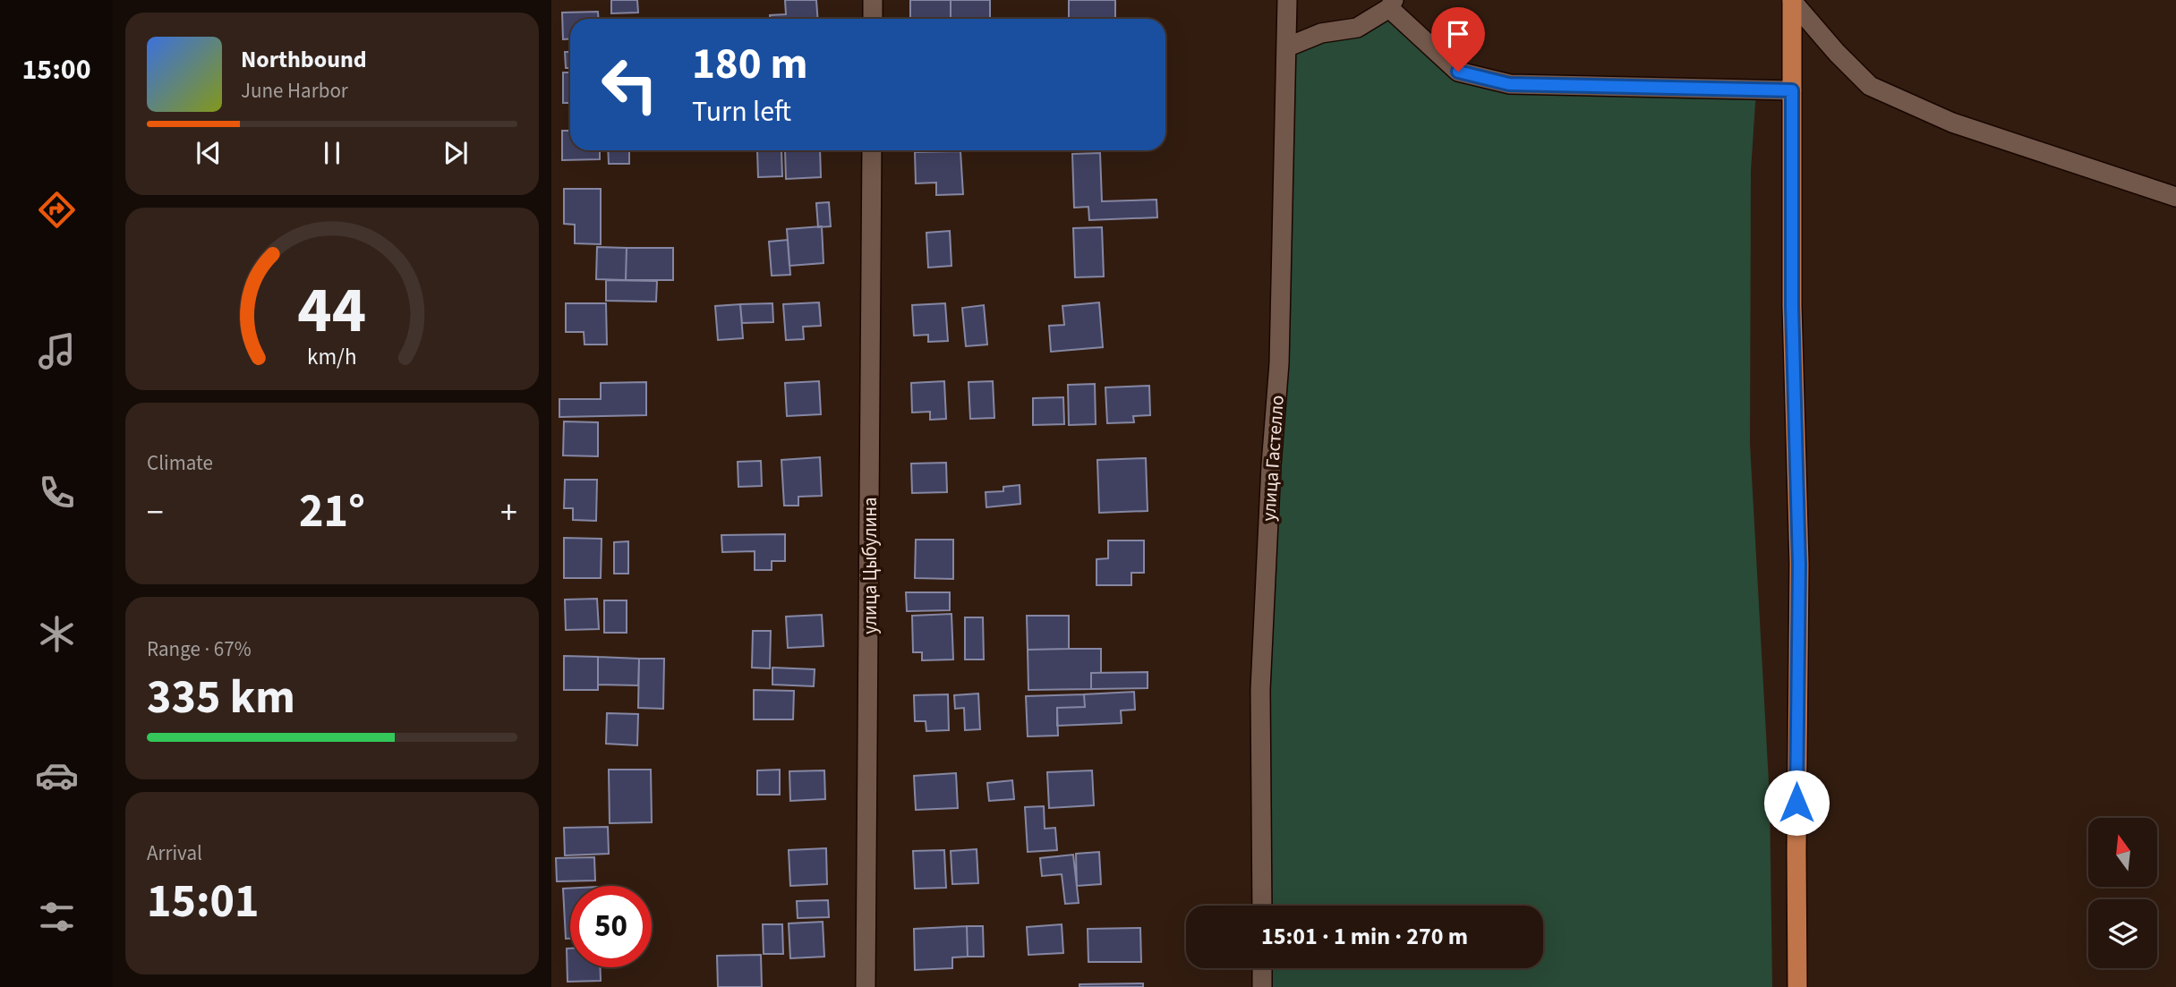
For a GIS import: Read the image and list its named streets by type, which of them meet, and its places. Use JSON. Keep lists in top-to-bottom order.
{
  "streets": {
    "street": ["улица Гастелло", "улица Цыбулина"]
  },
  "north": "top",
  "page": {
    "tabs": "15:00",
    "turn": ["180 m", "Turn left"],
    "song": ["Northbound", "June Harbor"],
    "tile": [
      "Climate",
      ["Range · 67%", "335 km"],
      ["Arrival", "15:01"]
    ],
    "heat": ["−", "21°", "+"],
    "limit": "50",
    "trip": "15:01 · 1 min · 270 m",
    "gauge": ["44", "km/h"]
  }
}
